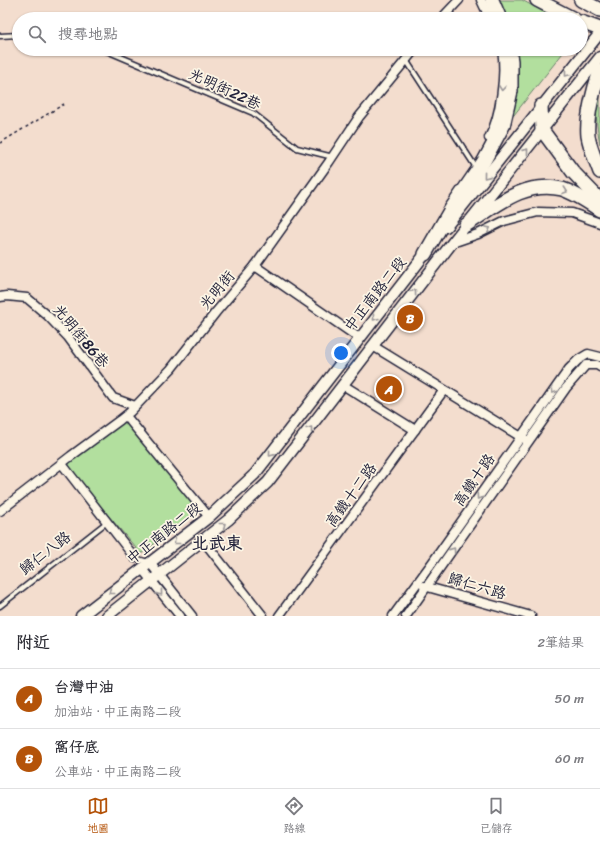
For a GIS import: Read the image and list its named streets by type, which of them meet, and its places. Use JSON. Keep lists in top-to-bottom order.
{
  "streets": {
    "street": [
      "光明街",
      "中正南路二段",
      "光明街86巷",
      "高鐵十路",
      "高鐵十二路",
      "歸仁六路"
    ],
    "lane": ["光明街22巷", "歸仁八路"]
  },
  "crossings": [
    ["光明街22巷", "光明街"],
    ["光明街", "光明街86巷"],
    ["高鐵十路", "歸仁六路"]
  ],
  "districts": ["北武東"],
  "page": {
    "search": "搜尋地點",
    "pins": ["B", "A"],
    "heading": ["附近", "2筆結果"],
    "list": [
      {
        "mark": "A",
        "name": "台灣中油",
        "note": "加油站 · 中正南路二段",
        "value": "50 m"
      },
      {
        "mark": "B",
        "name": "窩仔底",
        "note": "公車站 · 中正南路二段",
        "value": "60 m"
      }
    ],
    "nav": ["地圖", "路線", "已儲存"]
  }
}
